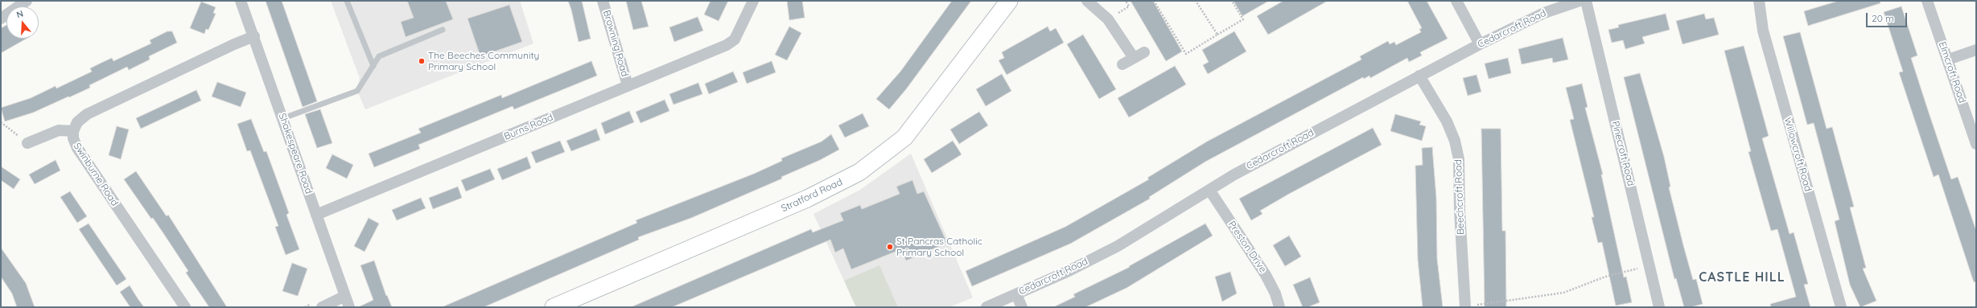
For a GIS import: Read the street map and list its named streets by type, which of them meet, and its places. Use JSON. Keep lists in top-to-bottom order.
{
  "streets": {
    "street": [
      "Cedarcroft Road",
      "Browning Road",
      "Elmcroft Road",
      "Burns Road",
      "Shakespeare Road",
      "Pinecroft Road",
      "Willowcroft Road",
      "Swinburne Road",
      "Stratford Road",
      "Beechcroft Road",
      "Preston Drive"
    ]
  },
  "crossings": [
    ["Cedarcroft Road", "Beechcroft Road"],
    ["Cedarcroft Road", "Preston Drive"],
    ["Browning Road", "Burns Road"],
    ["Burns Road", "Shakespeare Road"],
    ["Shakespeare Road", "Swinburne Road"]
  ],
  "districts": ["CASTLE HILL"],
  "places": ["The Beeches Community Primary School", "St Pancras Catholic Primary School"],
  "scale_bar": "20 m",
  "north": "top"
}
